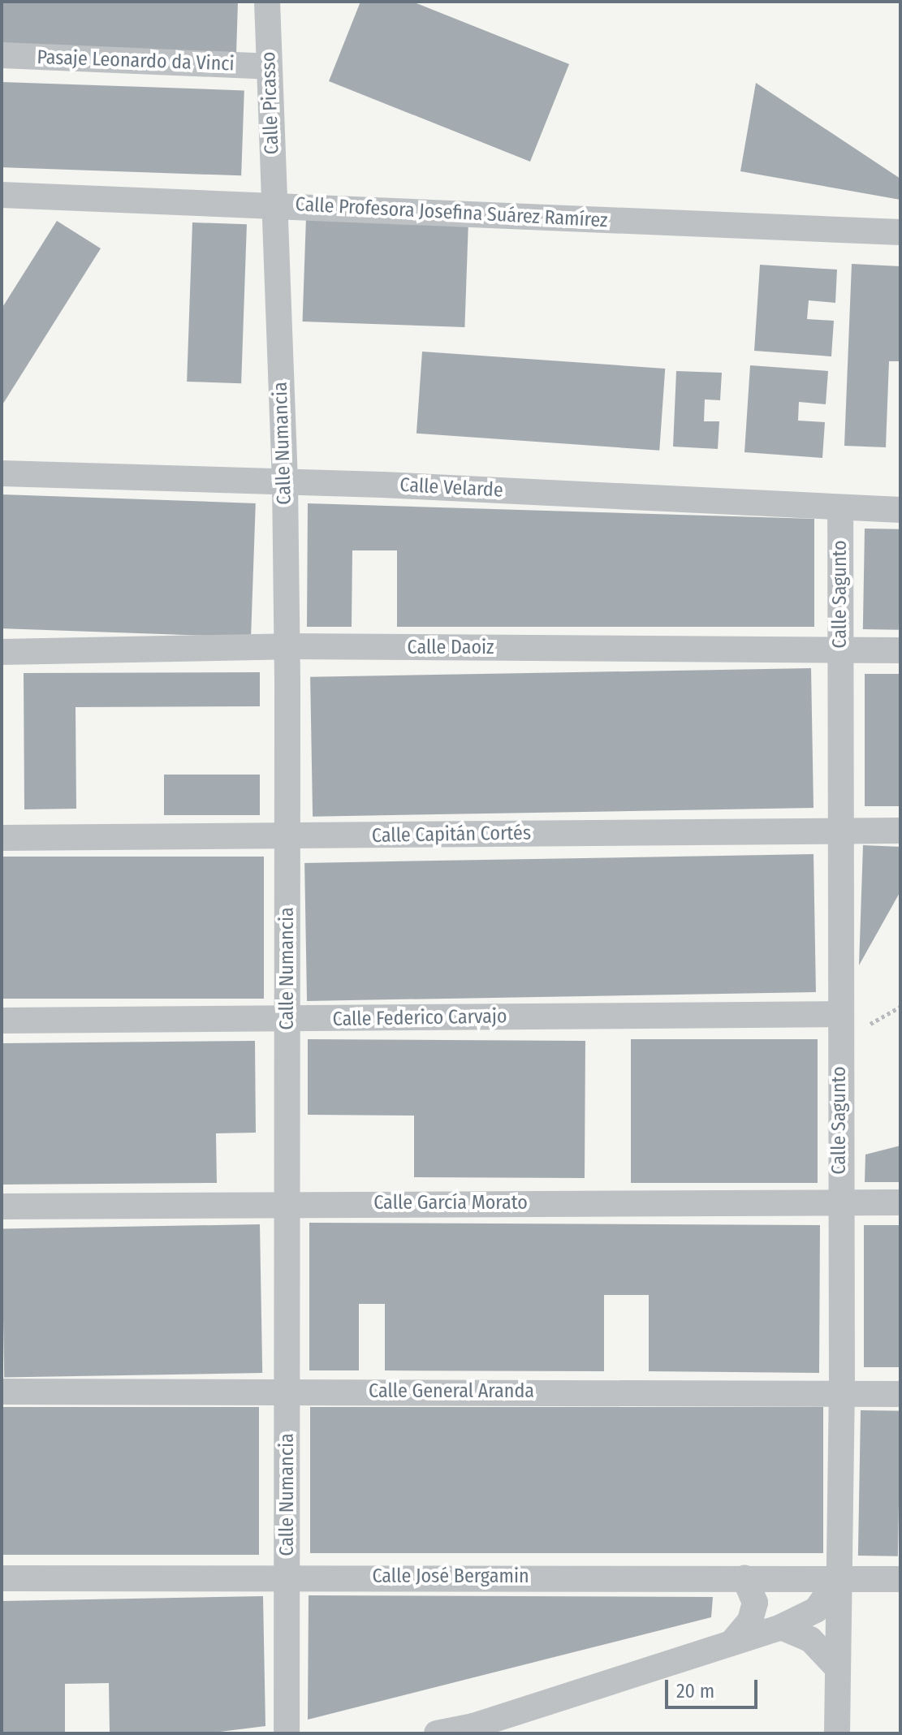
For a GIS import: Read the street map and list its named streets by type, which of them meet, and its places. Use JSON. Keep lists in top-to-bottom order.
{
  "streets": {
    "street": [
      "Pasaje Leonardo da Vinci",
      "Calle Picasso",
      "Calle Profesora Josefina Suárez Ramírez",
      "Calle Numancia",
      "Calle Velarde",
      "Calle Sagunto",
      "Calle Daoiz",
      "Calle Capitán Cortés",
      "Calle Federico Carvajo",
      "Calle García Morato",
      "Calle General Aranda",
      "Calle José Bergamin"
    ]
  },
  "crossings": [
    ["Pasaje Leonardo da Vinci", "Calle Picasso"],
    ["Calle Picasso", "Calle Profesora Josefina Suárez Ramírez"],
    ["Calle Picasso", "Calle Numancia"],
    ["Calle Profesora Josefina Suárez Ramírez", "Calle Numancia"],
    ["Calle Numancia", "Calle Velarde"],
    ["Calle Numancia", "Calle Daoiz"],
    ["Calle Numancia", "Calle Capitán Cortés"],
    ["Calle Numancia", "Calle Federico Carvajo"],
    ["Calle Numancia", "Calle García Morato"],
    ["Calle Numancia", "Calle General Aranda"],
    ["Calle Numancia", "Calle José Bergamin"],
    ["Calle Velarde", "Calle Sagunto"],
    ["Calle Sagunto", "Calle Daoiz"],
    ["Calle Sagunto", "Calle Capitán Cortés"],
    ["Calle Sagunto", "Calle Federico Carvajo"],
    ["Calle Sagunto", "Calle García Morato"],
    ["Calle Sagunto", "Calle General Aranda"],
    ["Calle Sagunto", "Calle José Bergamin"]
  ],
  "scale_bar": "20 m"
}
